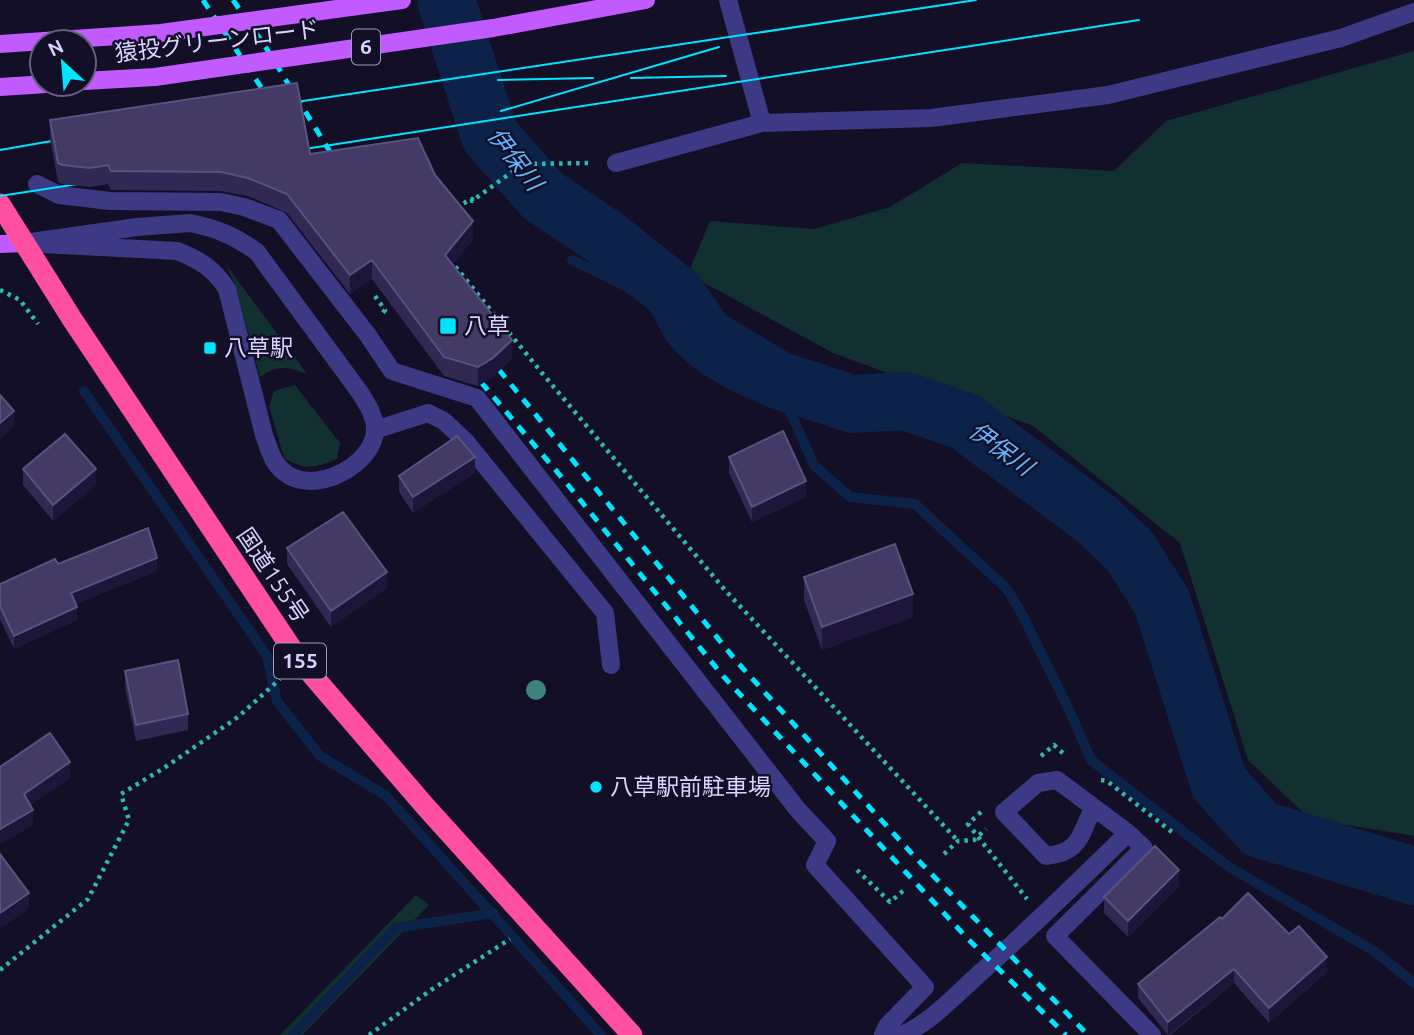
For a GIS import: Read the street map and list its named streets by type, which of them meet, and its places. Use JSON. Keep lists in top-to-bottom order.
{
  "streets": {
    "highway": ["国道155号", "155"],
    "main road": ["猿投グリーンロード", "6"]
  },
  "water": ["伊保川"],
  "places": {
    "transit": ["八草", "八草駅"],
    "other": ["八草駅前駐車場"]
  },
  "north": "top left"
}
